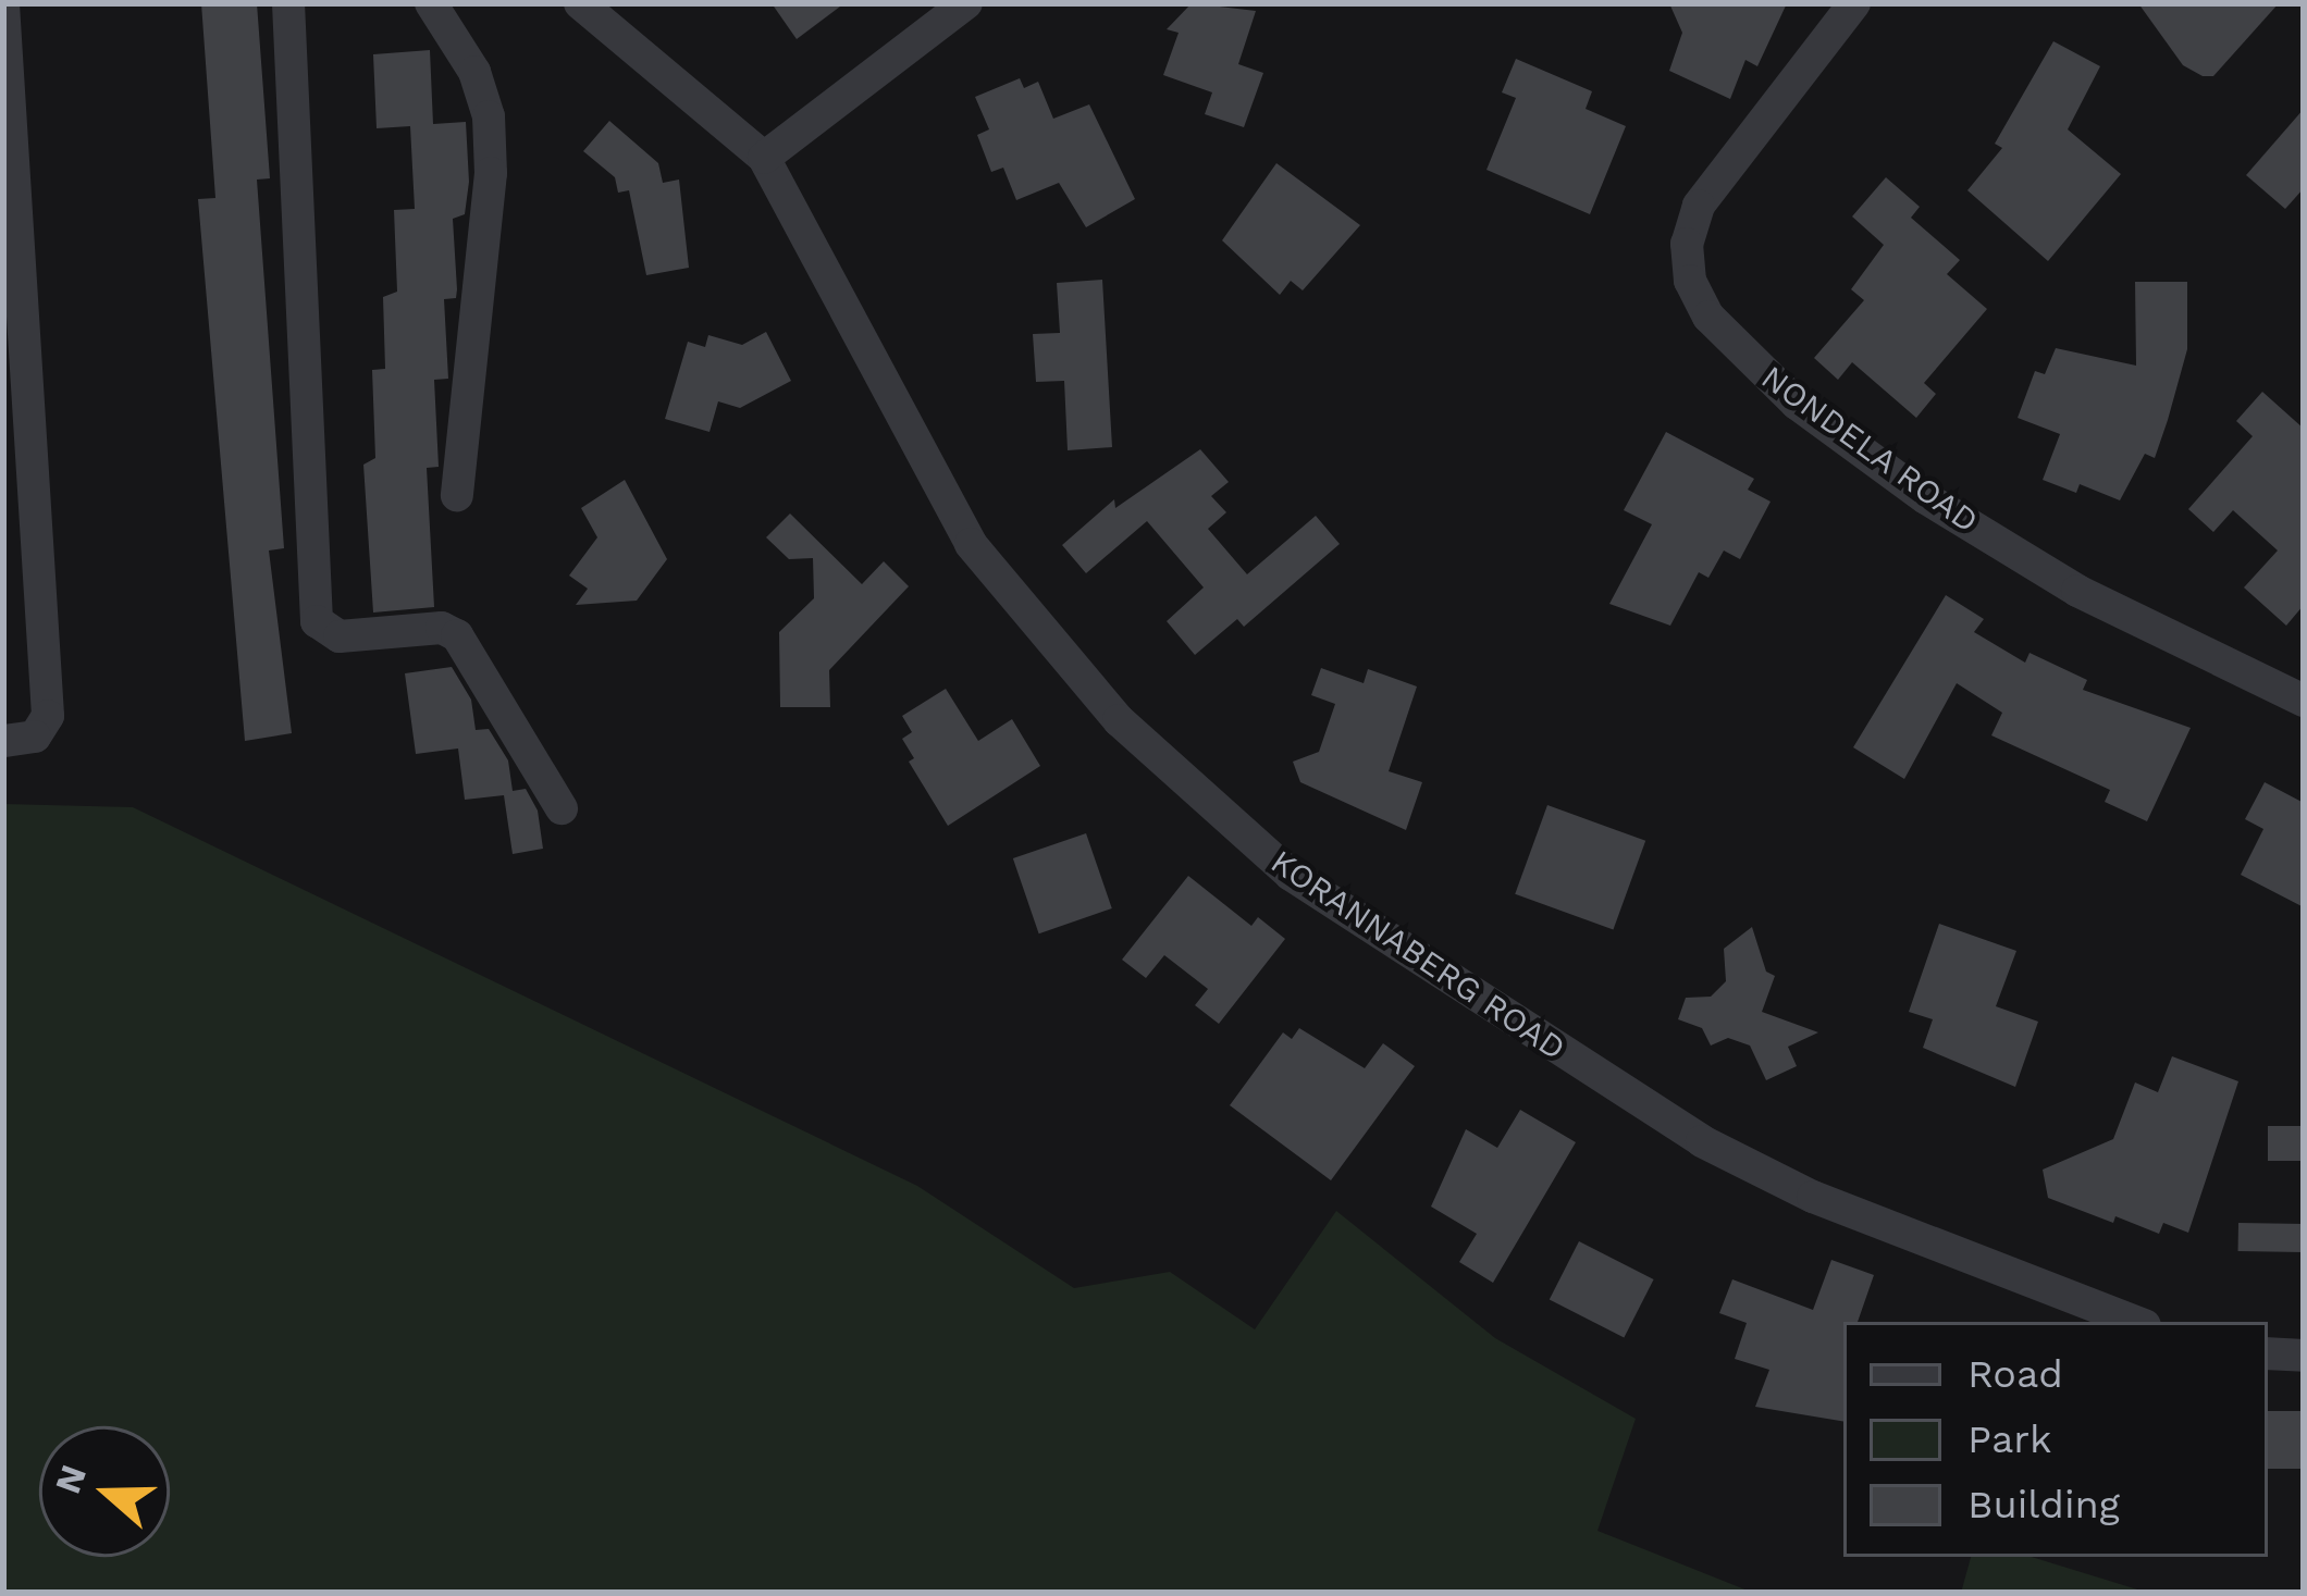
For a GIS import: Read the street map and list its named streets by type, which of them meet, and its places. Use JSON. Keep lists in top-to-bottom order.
{
  "streets": {
    "street": ["NONDELA ROAD", "KORANNABERG ROAD"]
  },
  "legend": ["Road", "Park", "Building"],
  "north": "left"
}
